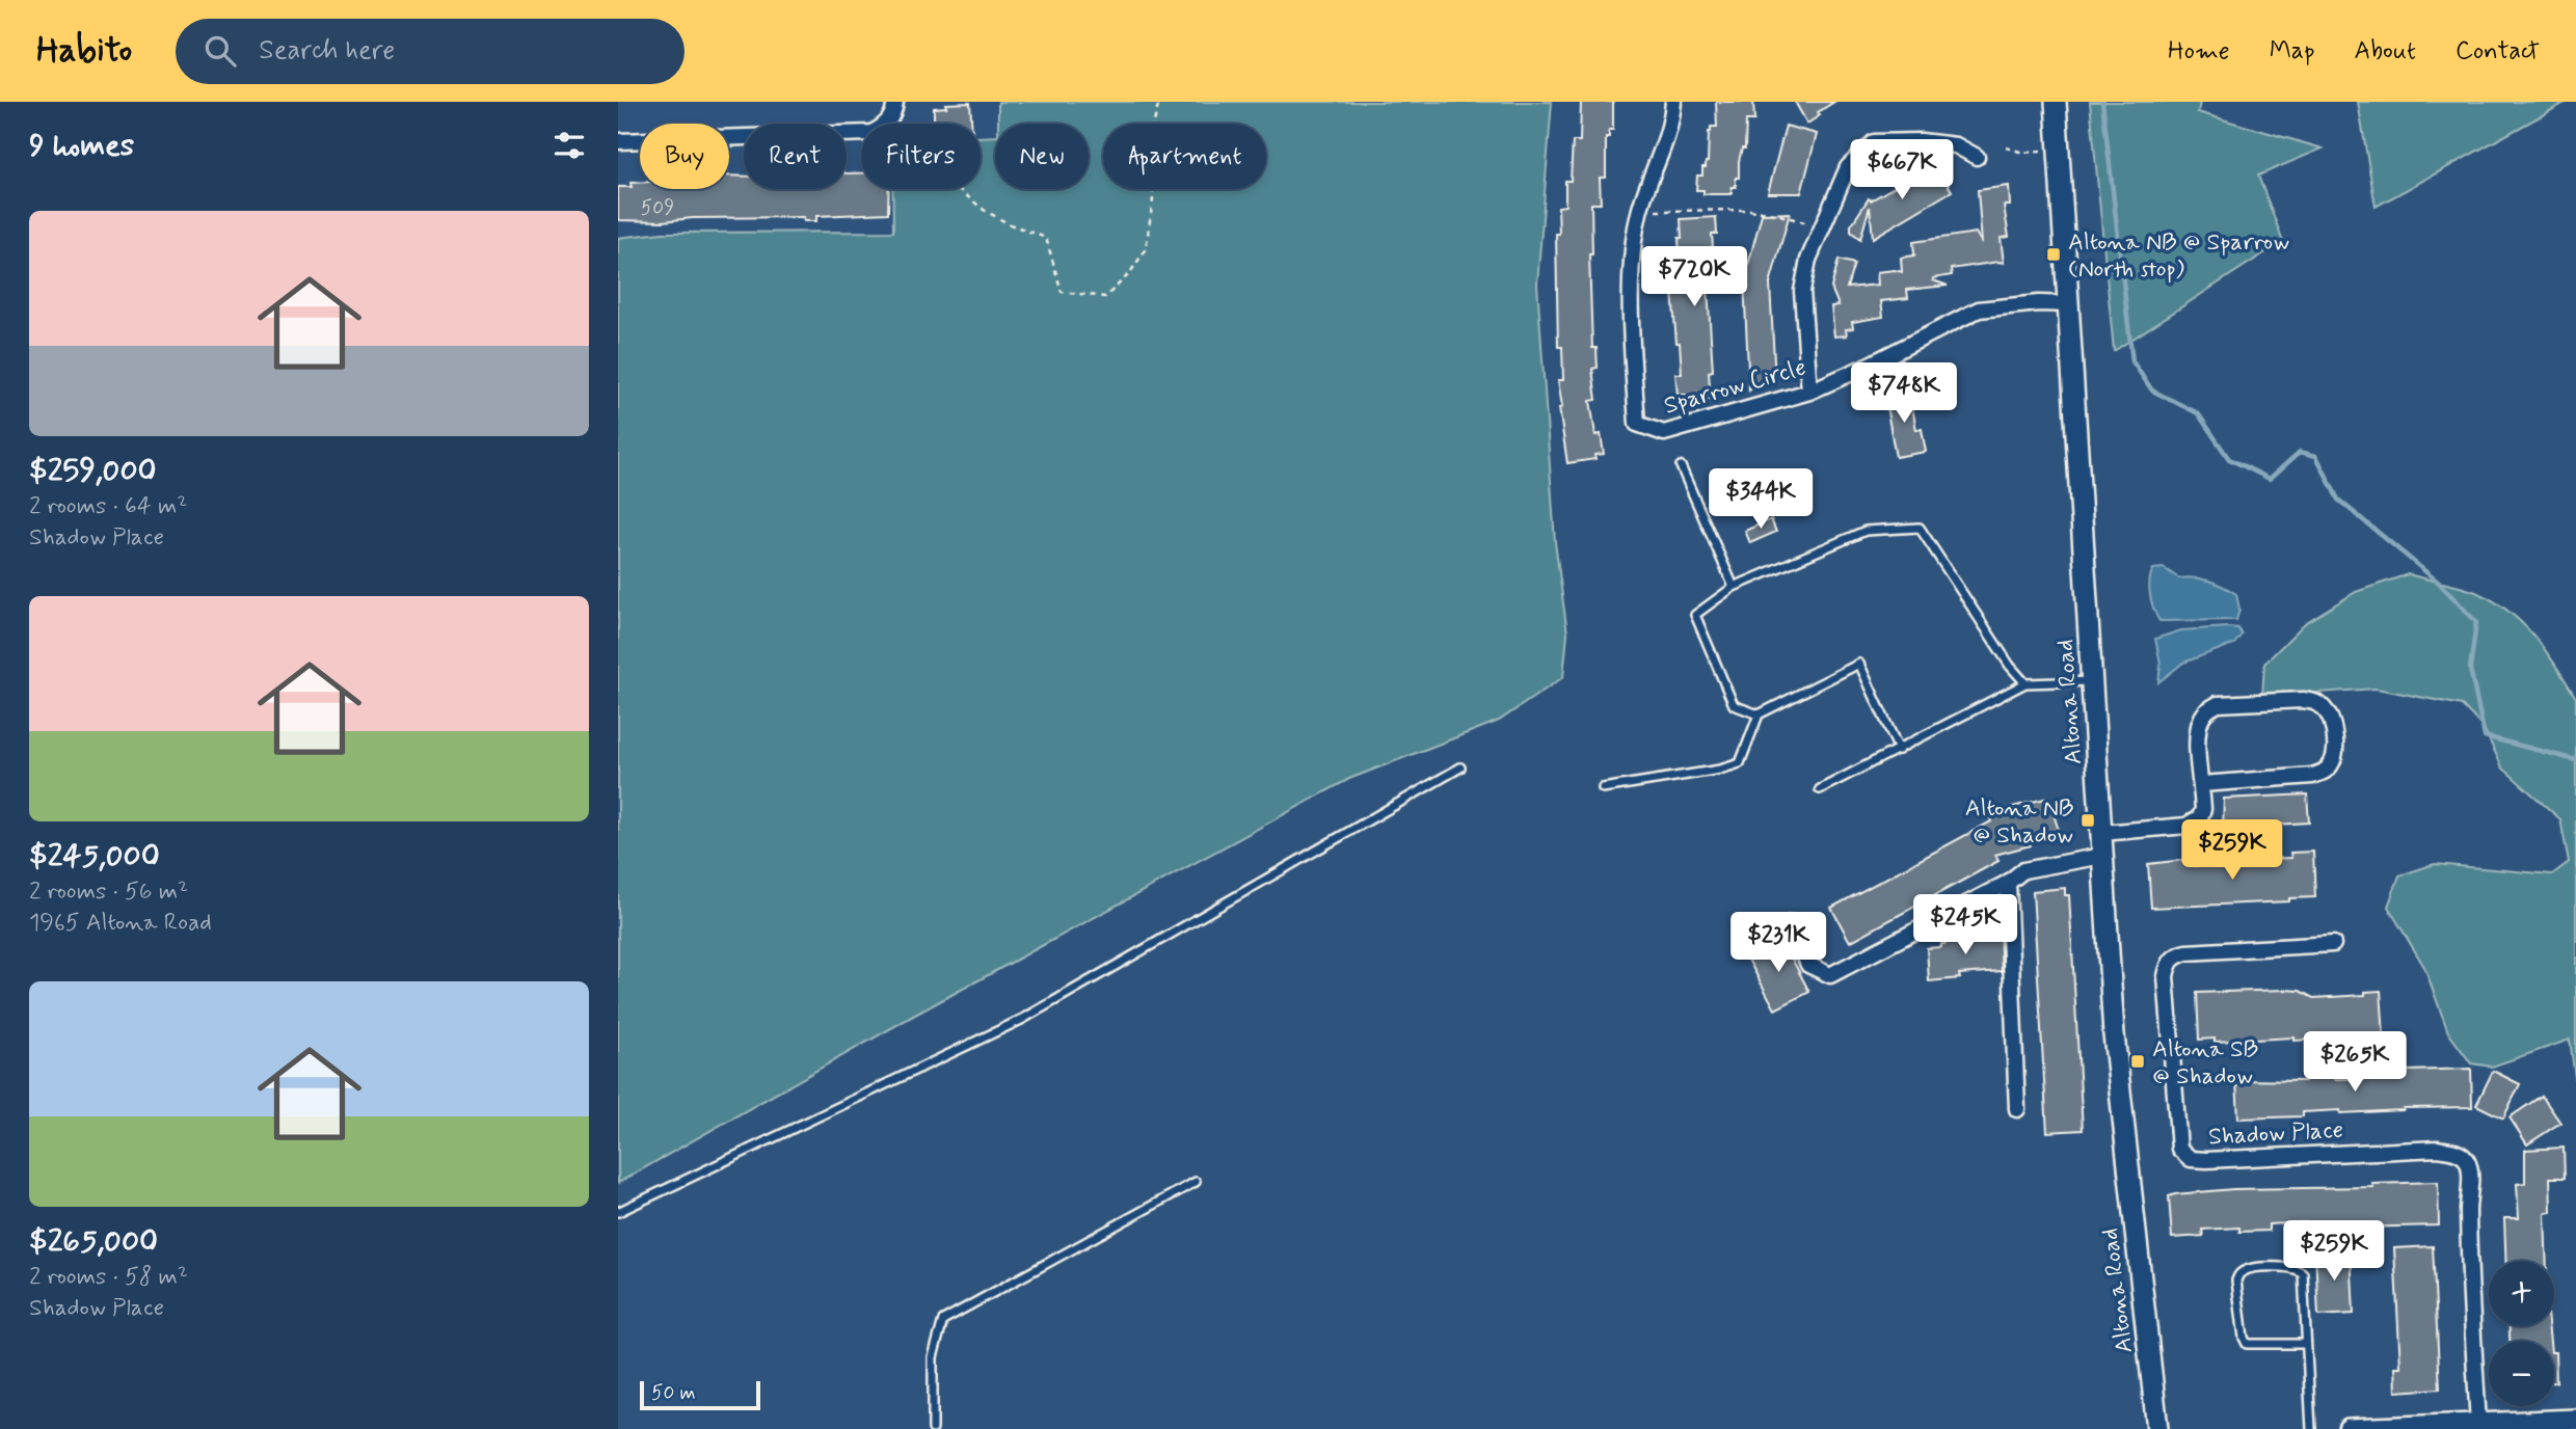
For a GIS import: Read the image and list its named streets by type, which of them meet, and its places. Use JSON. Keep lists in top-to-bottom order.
{
  "streets": {
    "main road": ["Altona Road"],
    "street": ["Sparrow Circle", "Shadow Place"]
  },
  "crossings": [
    ["Sparrow Circle", "Altona Road"]
  ],
  "places": {
    "transit": ["Altona NB @ Sparrow (North stop)", "Altona NB @ Shadow", "Altona SB @ Shadow"]
  },
  "house_numbers": ["509"],
  "scale_bar": "50 m",
  "page": {
    "header": "Habito",
    "search": "Search here",
    "nav": [
      "Home",
      "Map",
      "About",
      "Contact"
    ],
    "heading": "9 homes",
    "chip": [
      "Buy",
      "Rent",
      "Filters",
      "New",
      "Apartment"
    ],
    "price": [
      "$667K",
      "$720K",
      "$748K",
      "$344K",
      "$259K",
      "$245K",
      "$231K",
      "$265K",
      "$259K"
    ],
    "list": [
      {
        "name": "$259,000",
        "note": "2 rooms · 64 m² · Shadow Place"
      },
      {
        "name": "$245,000",
        "note": "2 rooms · 56 m² · 1965 Altona Road"
      },
      {
        "name": "$265,000",
        "note": "2 rooms · 58 m² · Shadow Place"
      }
    ],
    "map_buttons": ["+", "−"],
    "scale": "50 m"
  }
}
